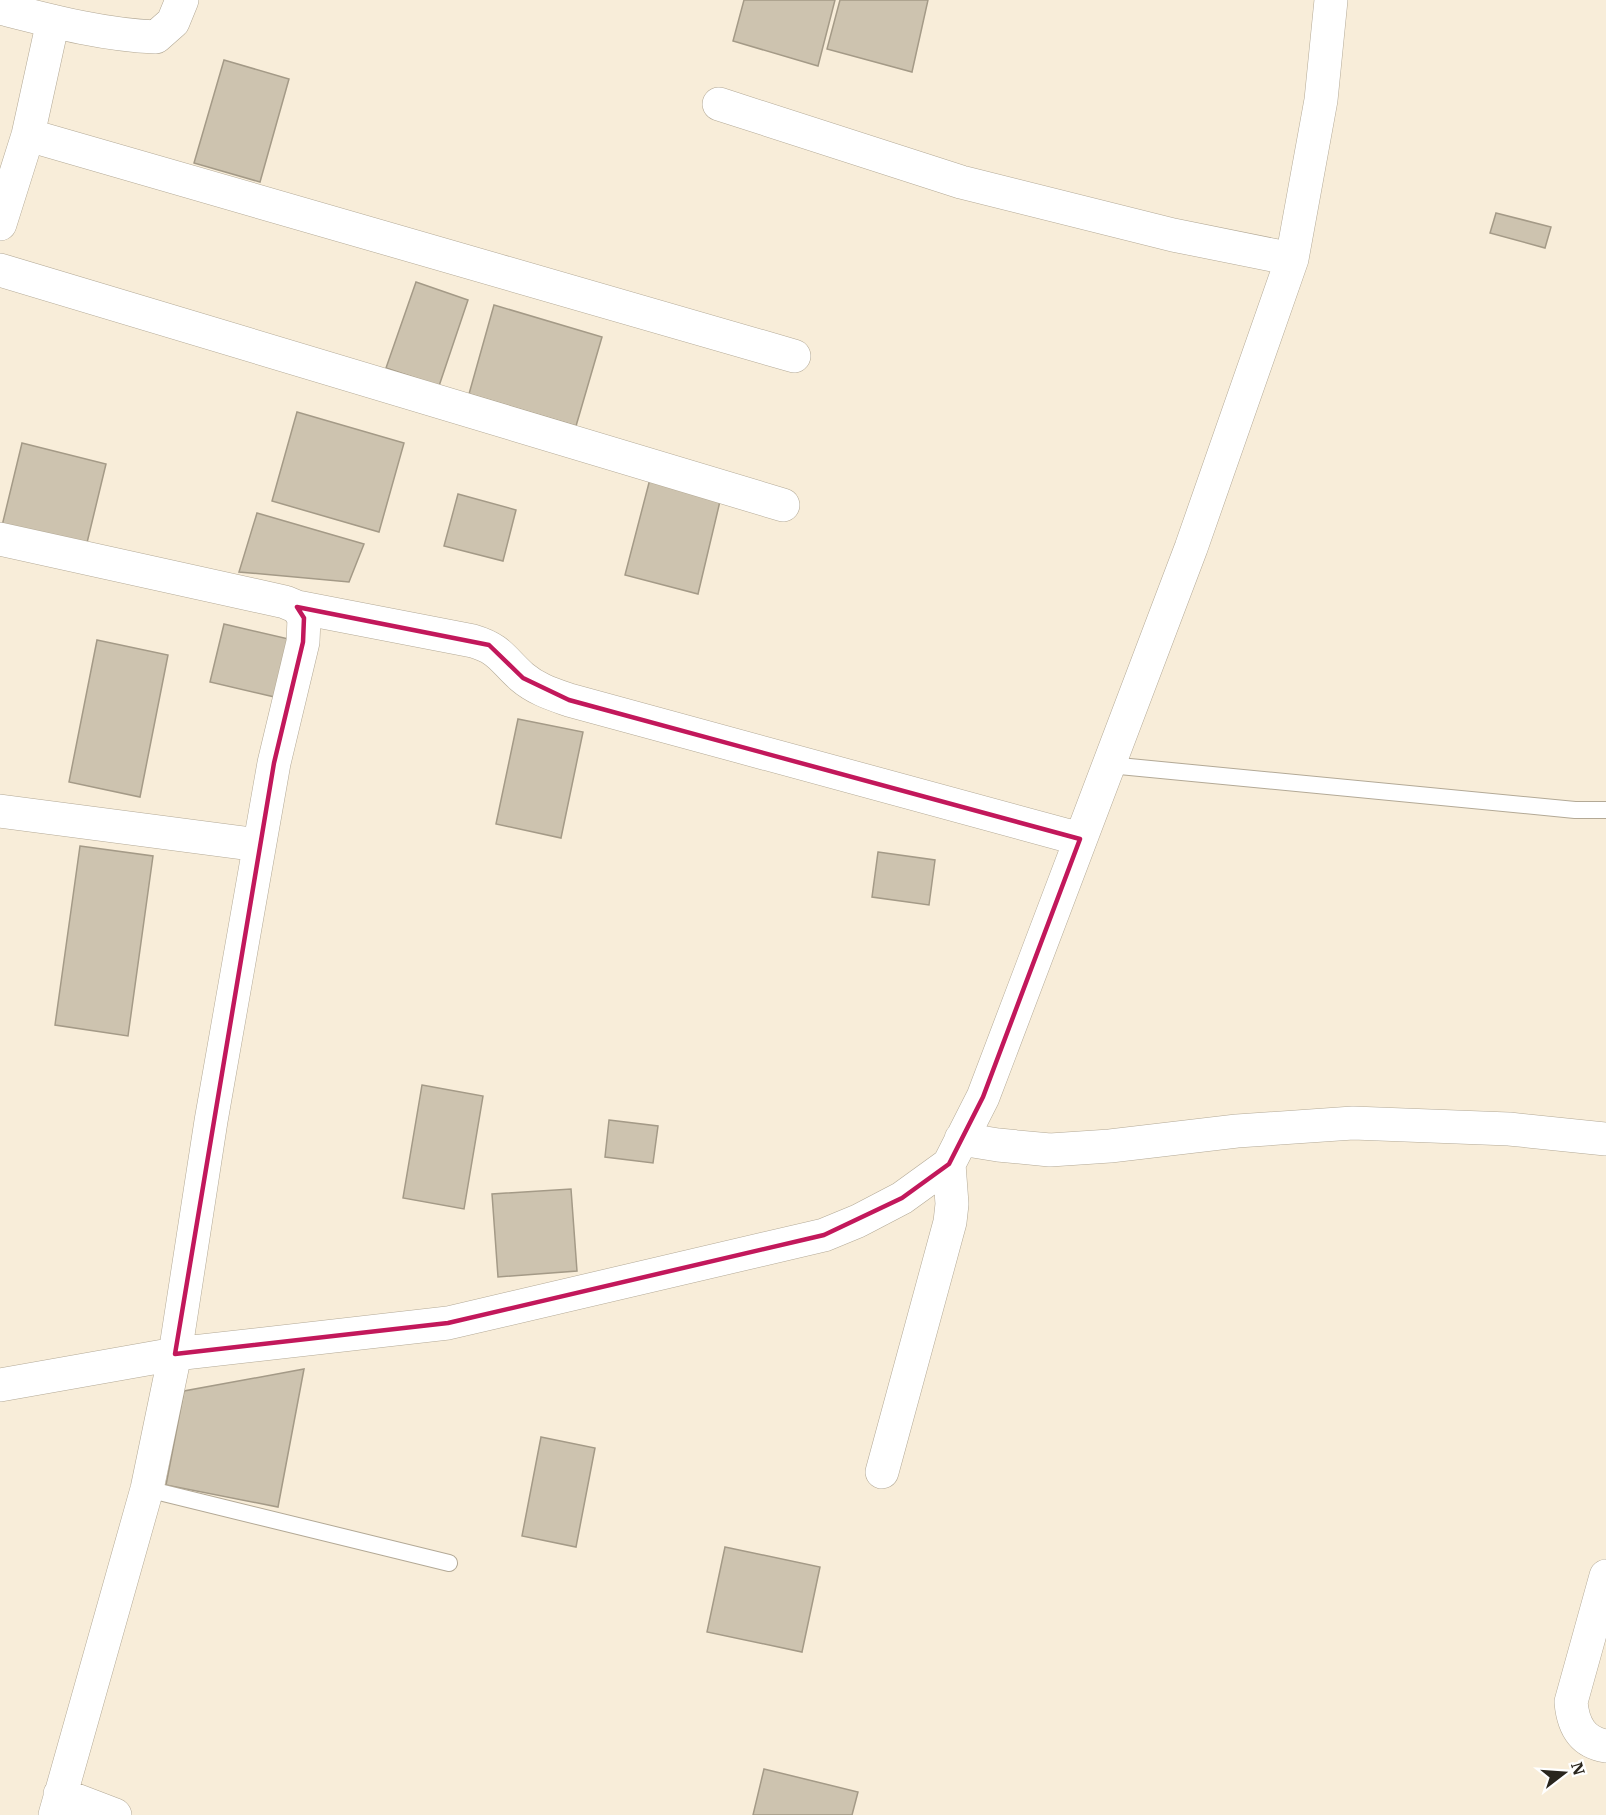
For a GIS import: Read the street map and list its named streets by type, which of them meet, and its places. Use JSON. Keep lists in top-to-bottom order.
{
  "north": "right"
}
